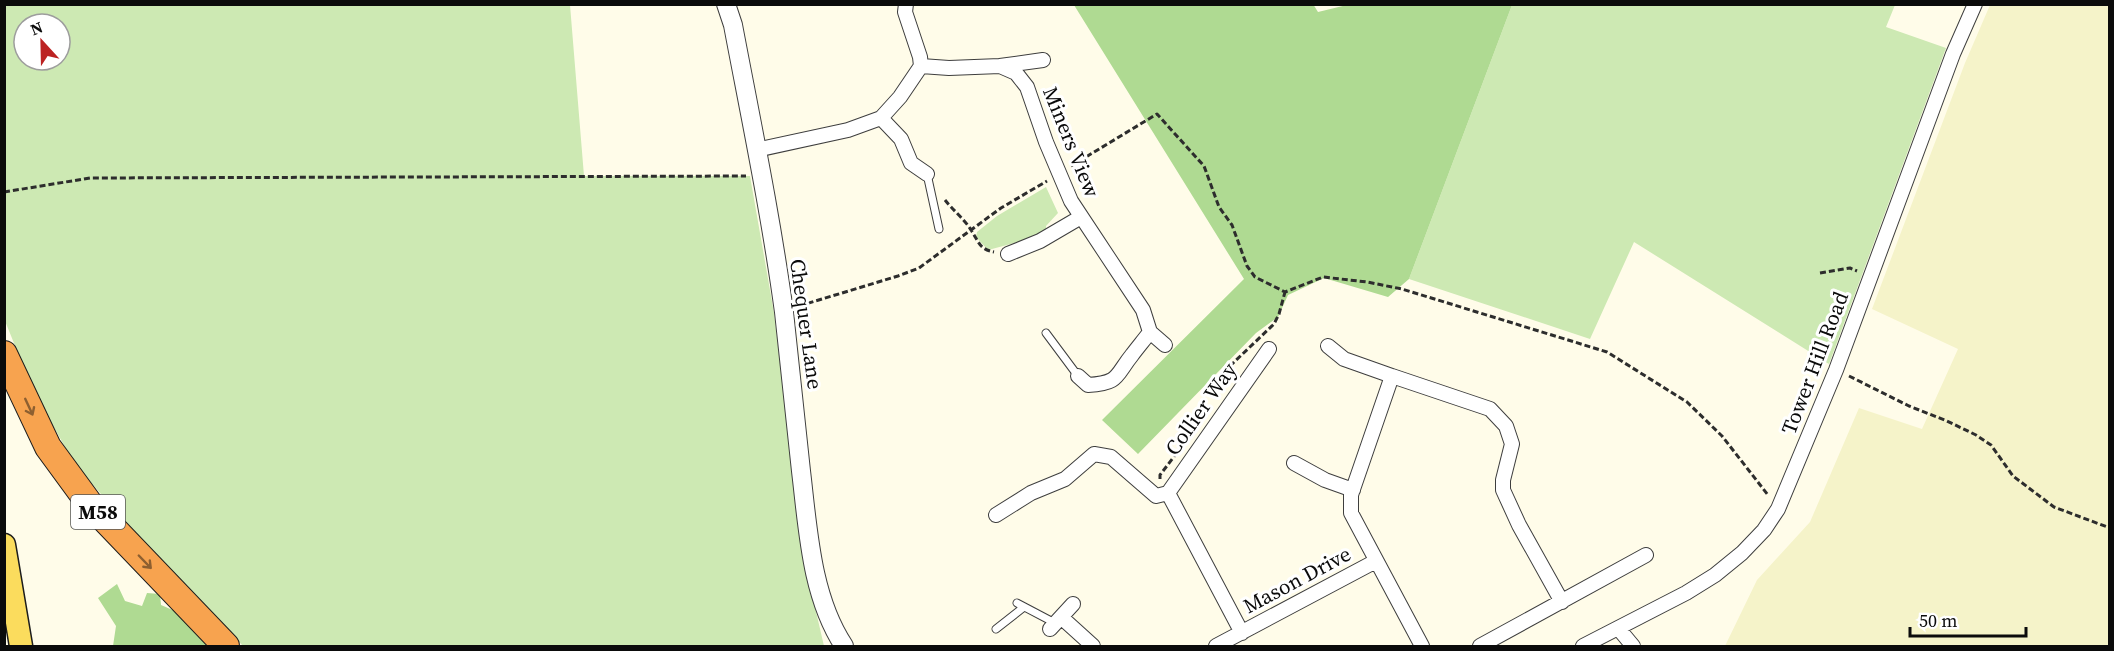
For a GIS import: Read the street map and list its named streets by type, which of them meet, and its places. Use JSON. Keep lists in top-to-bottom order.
{
  "streets": {
    "highway": ["M58"],
    "street": [
      "Miners View",
      "Chequer Lane",
      "Tower Hill Road",
      "Collier Way",
      "Mason Drive"
    ]
  },
  "scale_bar": "50 m",
  "north": "top"
}
